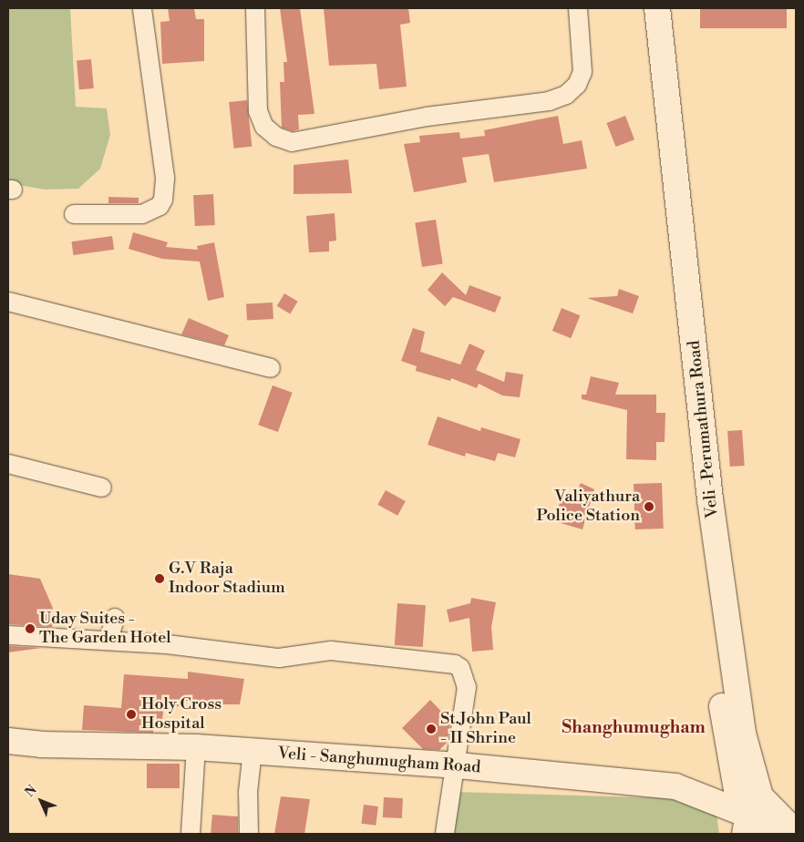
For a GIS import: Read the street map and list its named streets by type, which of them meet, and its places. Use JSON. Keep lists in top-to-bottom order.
{
  "streets": {
    "main road": ["Veli -Perumathura Road", "Veli - Sanghumugham Road"]
  },
  "crossings": [
    ["Veli -Perumathura Road", "Veli - Sanghumugham Road"]
  ],
  "districts": ["Shanghumugham"],
  "places": [
    "Valiyathura Police Station",
    "G.V Raja Indoor Stadium",
    "Uday Suites - The Garden Hotel",
    "Holy Cross Hospital",
    "St.John Paul - II Shrine"
  ],
  "north": "top left"
}
